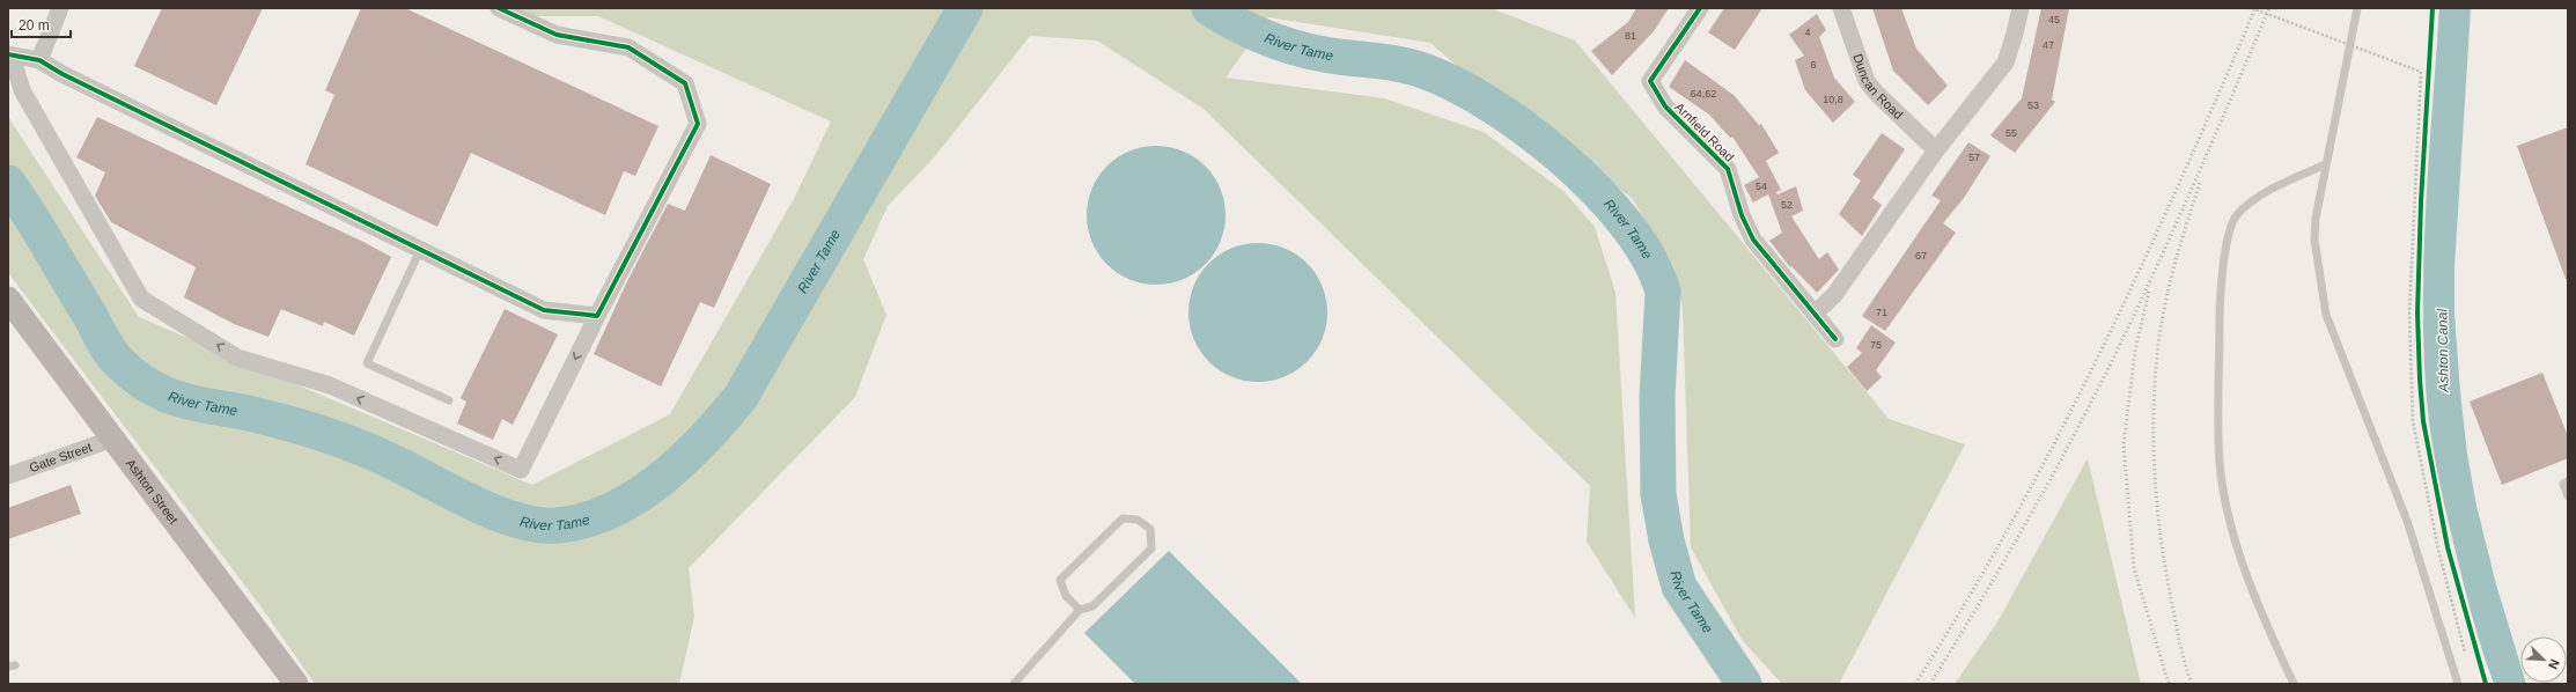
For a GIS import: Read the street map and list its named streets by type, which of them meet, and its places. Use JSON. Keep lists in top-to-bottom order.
{
  "streets": {
    "main road": ["Ashton Street"],
    "street": ["Duncan Road", "Arnfield Road", "Gate Street"]
  },
  "crossings": [
    ["Gate Street", "Ashton Street"]
  ],
  "water": ["River Tame", "Ashton Canal"],
  "house_numbers": [
    "45",
    "4",
    "81",
    "47",
    "6",
    "64,62",
    "10,8",
    "53",
    "55",
    "57",
    "54",
    "52",
    "67",
    "71",
    "75"
  ],
  "scale_bar": "20 m",
  "north": "bottom right"
}
